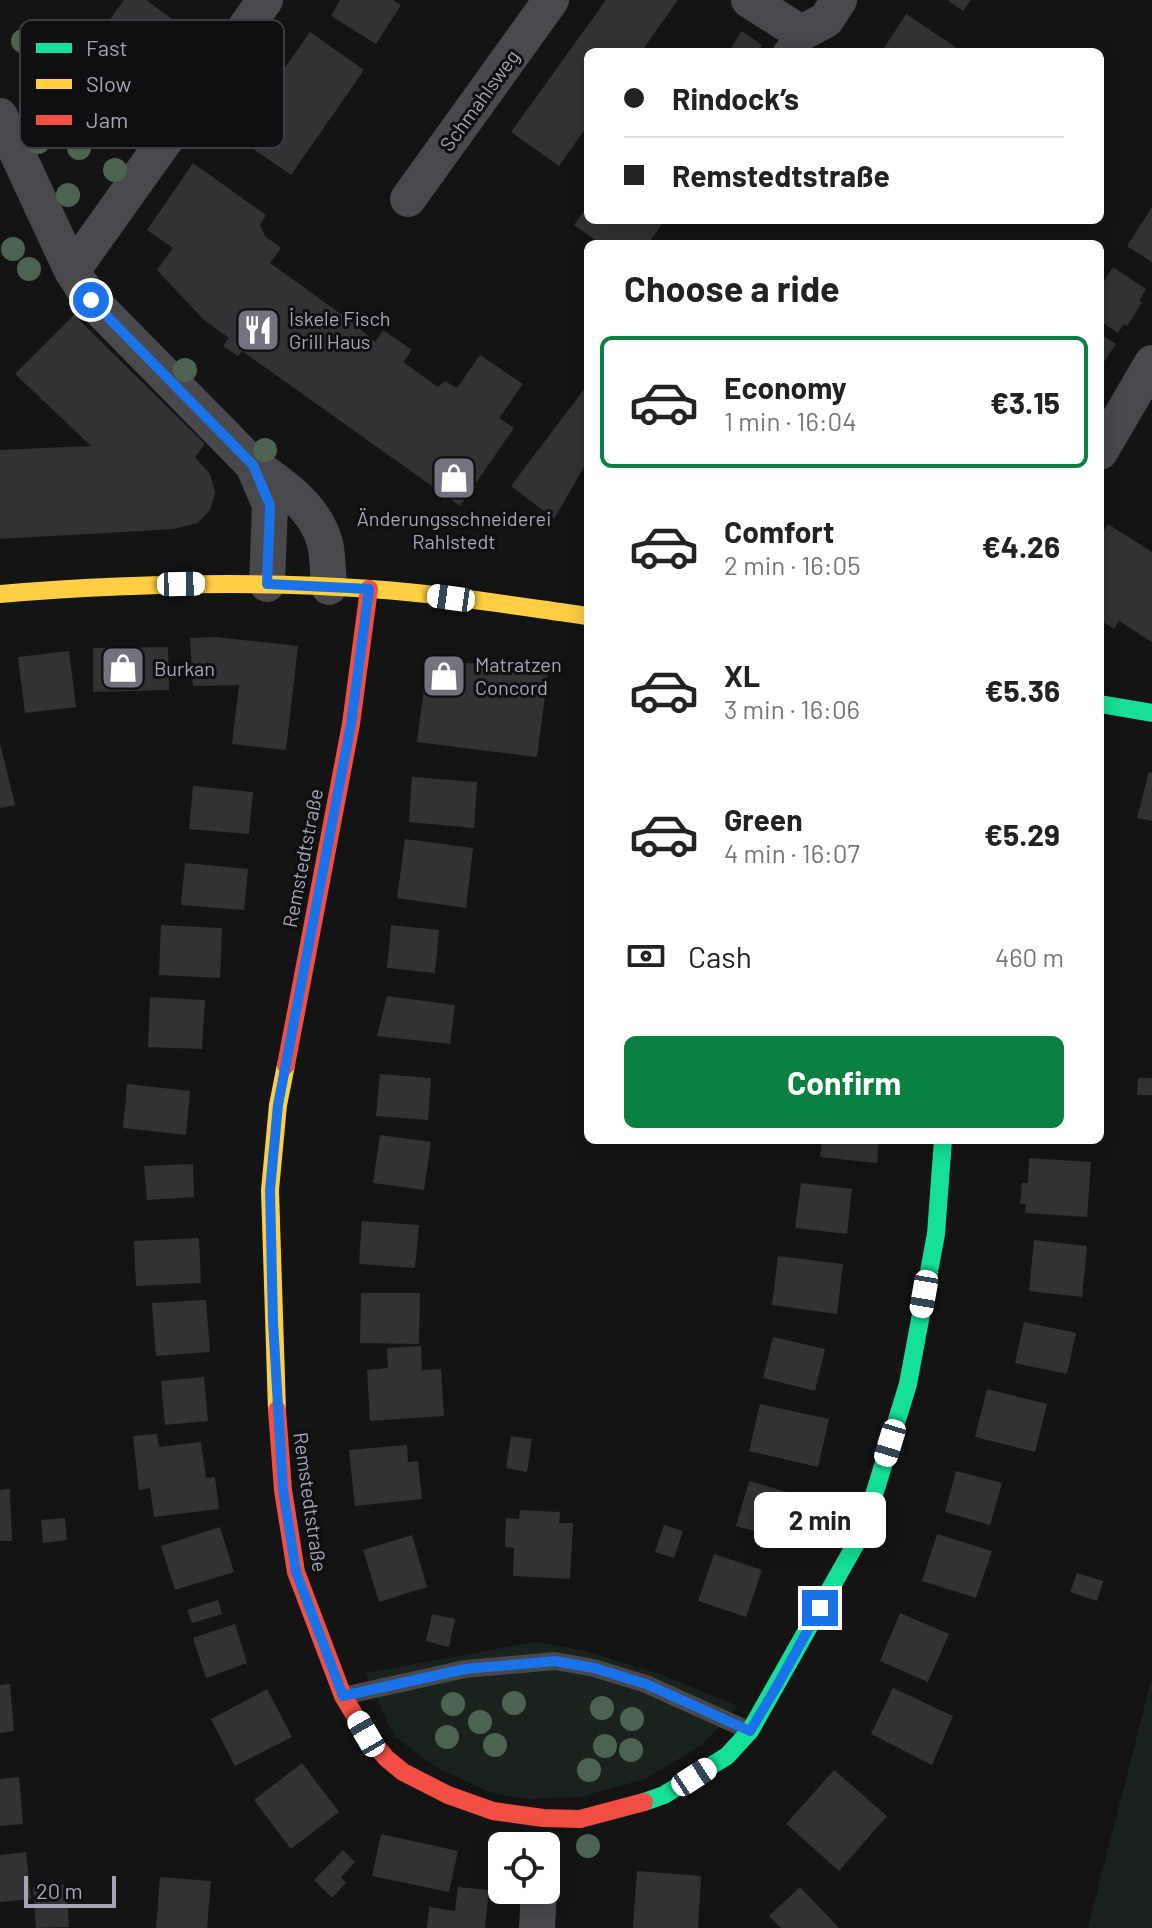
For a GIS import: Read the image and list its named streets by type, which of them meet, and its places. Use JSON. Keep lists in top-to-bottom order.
{
  "streets": {
    "street": ["Schmahlsweg", "Remstedtstraße"]
  },
  "places": {
    "restaurant": ["İskele Fisch Grill Haus"],
    "shop": ["Änderungsschneiderei Rahlstedt", "Burkan", "Matratzen Concord"]
  },
  "legend": ["Fast", "Slow", "Jam"],
  "scale_bar": "20 m",
  "page": {
    "banner": ["Rindock’s", "Remstedtstraße"],
    "heading": "Choose a ride",
    "list": [
      {
        "name": "Economy",
        "note": "1 min · 16:04",
        "value": "€3.15"
      },
      {
        "name": "Comfort",
        "note": "2 min · 16:05",
        "value": "€4.26"
      },
      {
        "name": "XL",
        "note": "3 min · 16:06",
        "value": "€5.36"
      },
      {
        "name": "Green",
        "note": "4 min · 16:07",
        "value": "€5.29"
      }
    ],
    "pay": ["Cash", "460 m"],
    "buttons": "Confirm",
    "bubble": "2 min",
    "scale": "20 m"
  }
}
